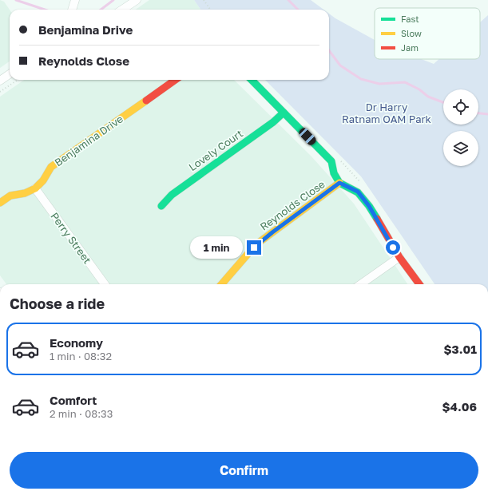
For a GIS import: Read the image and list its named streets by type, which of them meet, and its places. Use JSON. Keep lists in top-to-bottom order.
{
  "streets": {
    "street": [
      "Benjamina Drive",
      "Lovely Court",
      "Reynolds Close",
      "Perry Street"
    ]
  },
  "crossings": [
    ["Benjamina Drive", "Perry Street"]
  ],
  "parks": ["Dr Harry Ratnam OAM Park"],
  "legend": ["Fast", "Slow", "Jam"],
  "page": {
    "banner": ["Benjamina Drive", "Reynolds Close"],
    "bubble": "1 min",
    "heading": "Choose a ride",
    "list": [
      {
        "name": "Economy",
        "note": "1 min · 08:32",
        "value": "$3.01"
      },
      {
        "name": "Comfort",
        "note": "2 min · 08:33",
        "value": "$4.06"
      }
    ],
    "buttons": "Confirm"
  }
}
